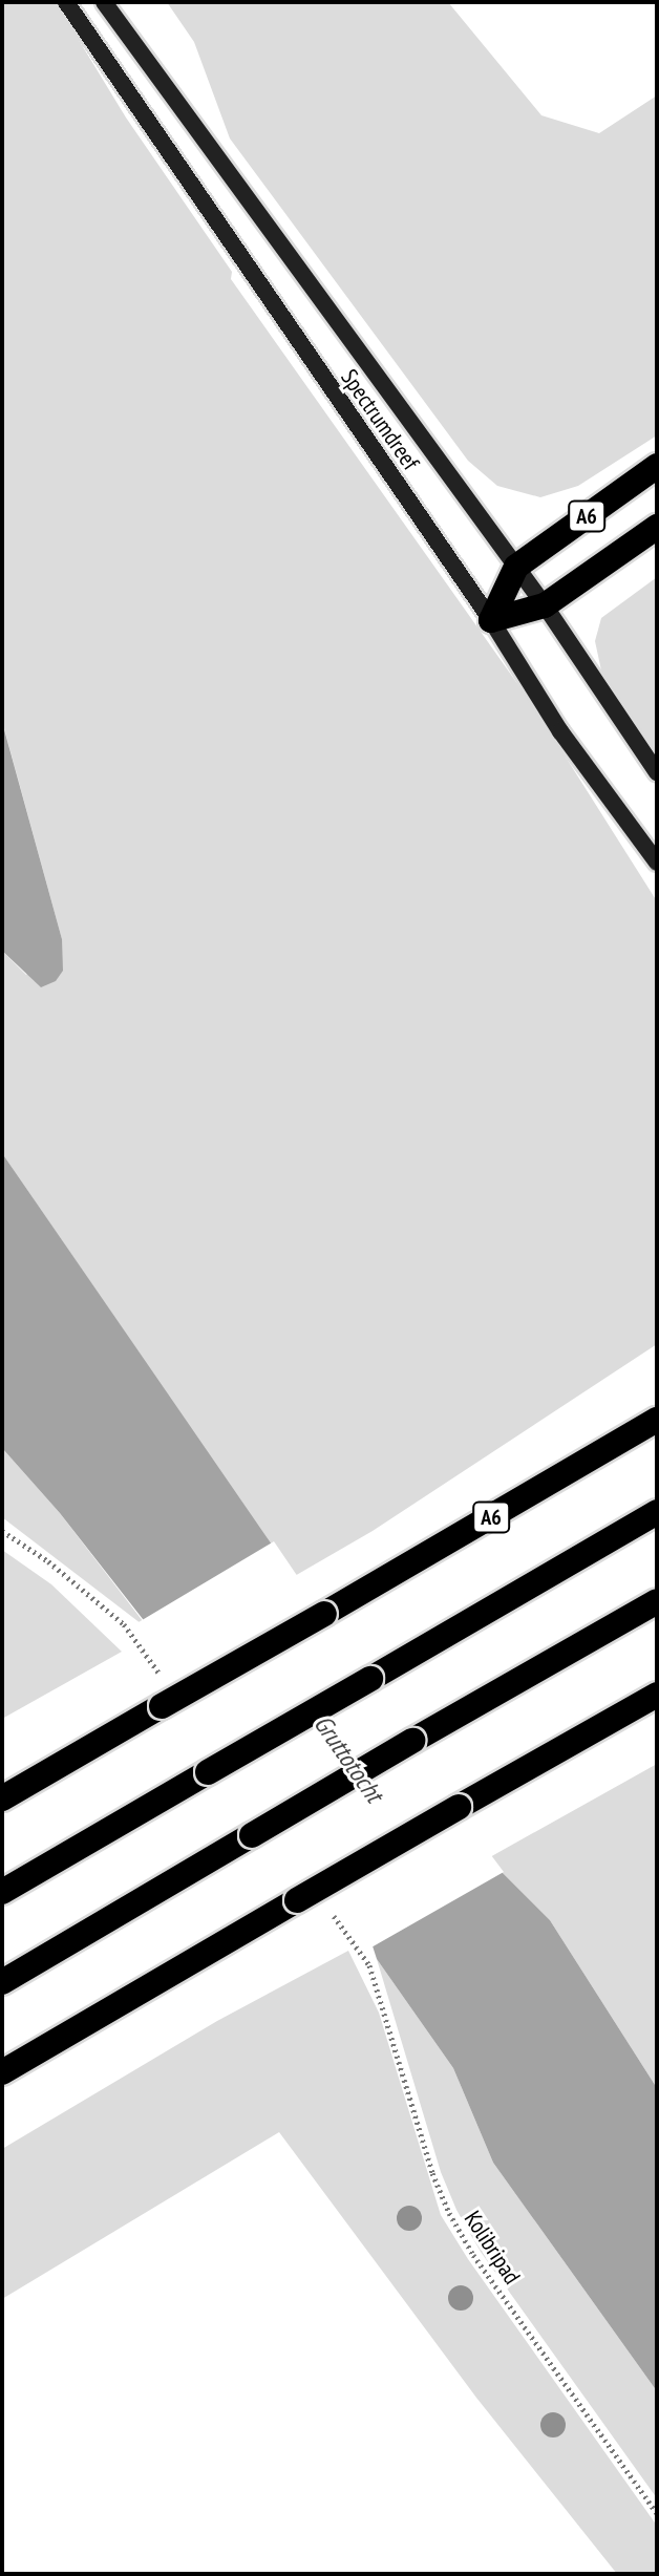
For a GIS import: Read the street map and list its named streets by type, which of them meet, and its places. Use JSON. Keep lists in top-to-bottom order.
{
  "streets": {
    "highway": ["A6"],
    "main road": ["Spectrumdreef"],
    "path": ["Kolibripad"]
  },
  "crossings": [
    ["Spectrumdreef", "A6"]
  ],
  "water": ["Gruttotocht"]
}
